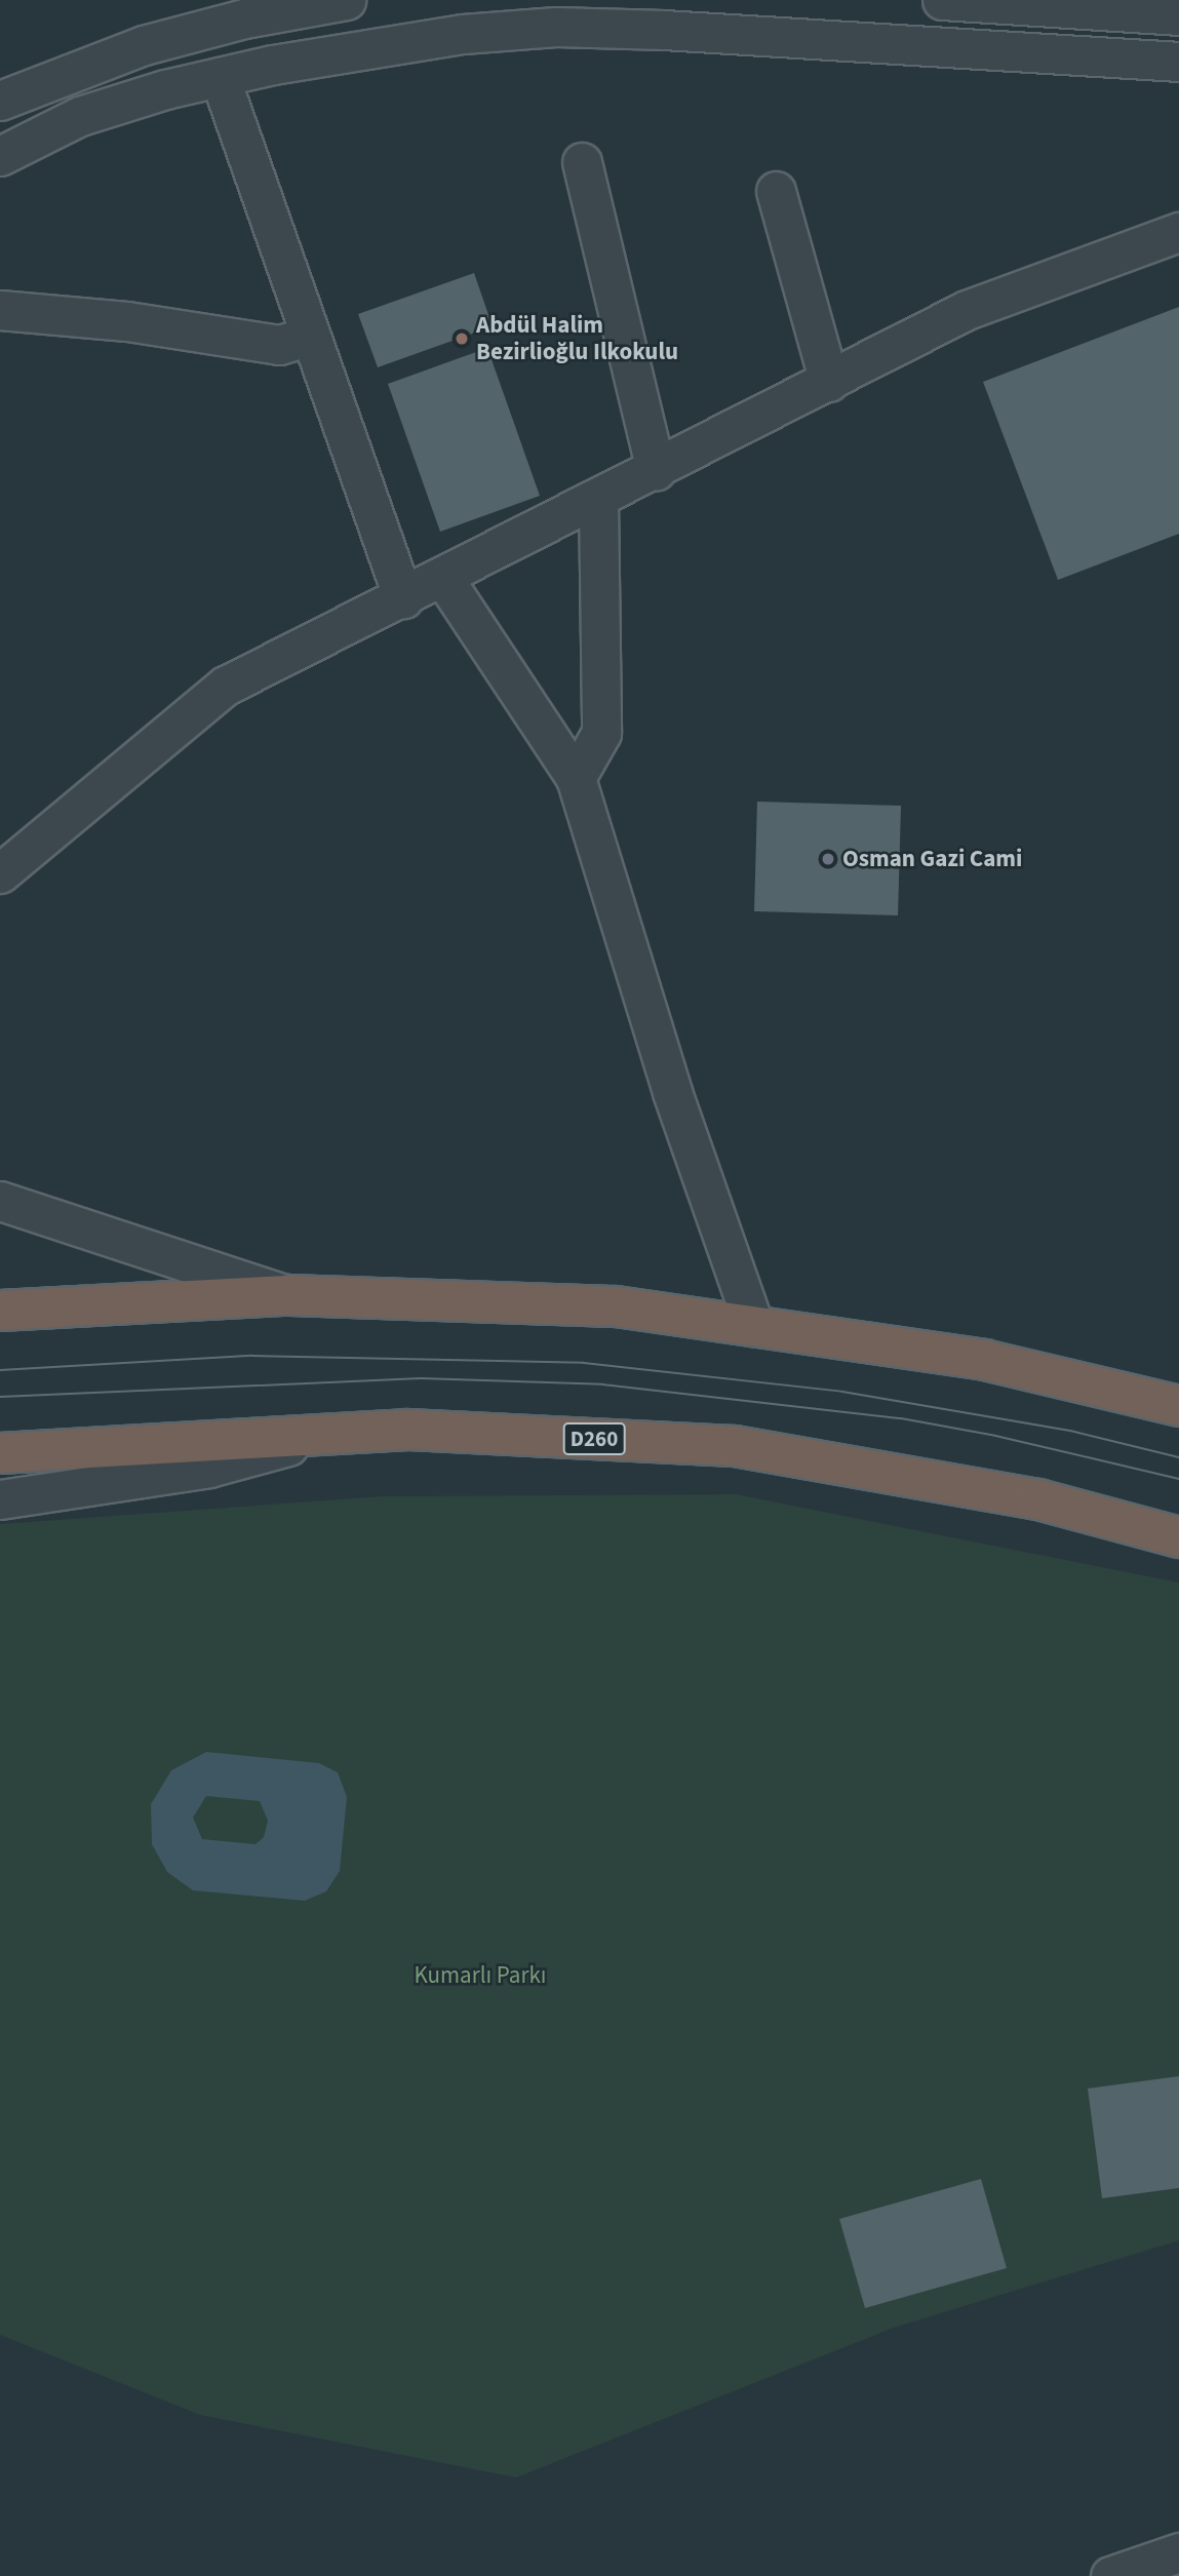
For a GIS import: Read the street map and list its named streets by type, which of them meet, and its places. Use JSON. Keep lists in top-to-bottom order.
{
  "streets": {
    "highway": ["D260"]
  },
  "parks": ["Kumarlı Parkı"],
  "places": ["Abdül Halim Bezirlioğlu Ilkokulu", "Osman Gazi Cami"]
}
